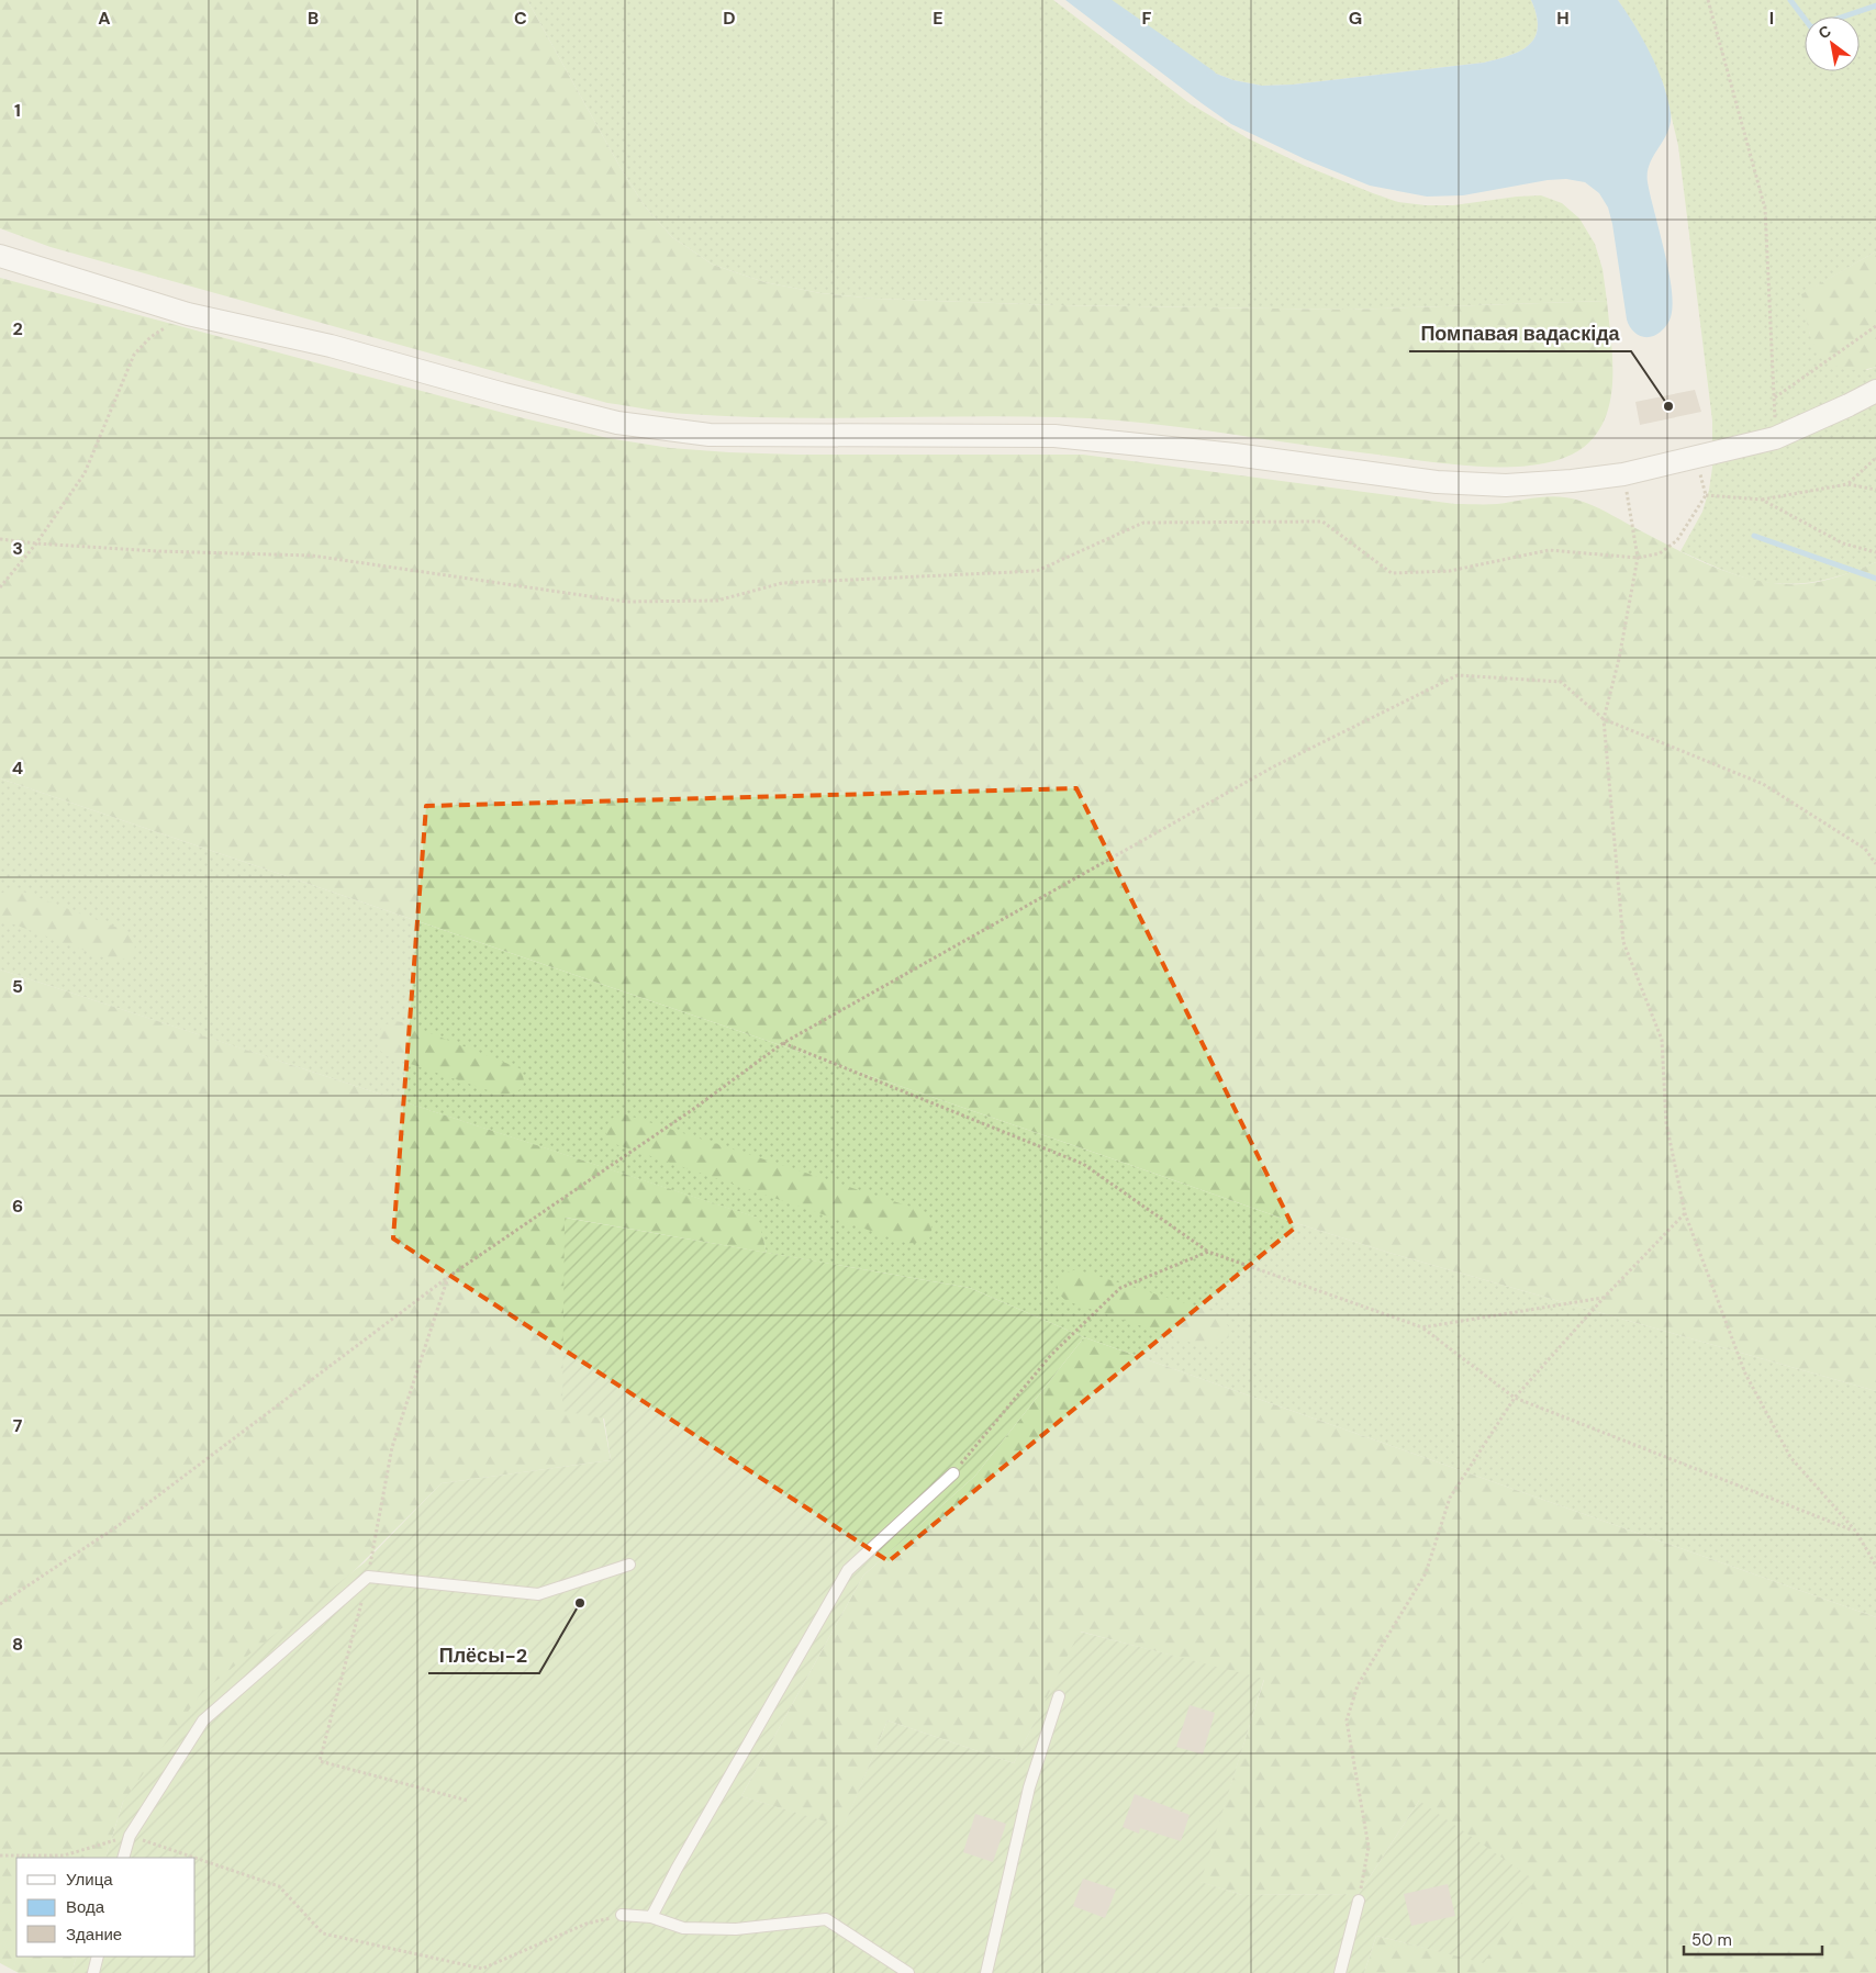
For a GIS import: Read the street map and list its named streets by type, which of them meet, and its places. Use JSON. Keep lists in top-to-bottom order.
{
  "places": ["Помпавая вадаскіда", "Плёсы-2"],
  "legend": ["Улица", "Вода", "Здание"],
  "scale_bar": "50 m",
  "north": "top left",
  "grid": {
    "columns": [
      "A",
      "B",
      "C",
      "D",
      "E",
      "F",
      "G",
      "H",
      "I"
    ],
    "rows": [
      "1",
      "2",
      "3",
      "4",
      "5",
      "6",
      "7",
      "8"
    ]
  }
}
